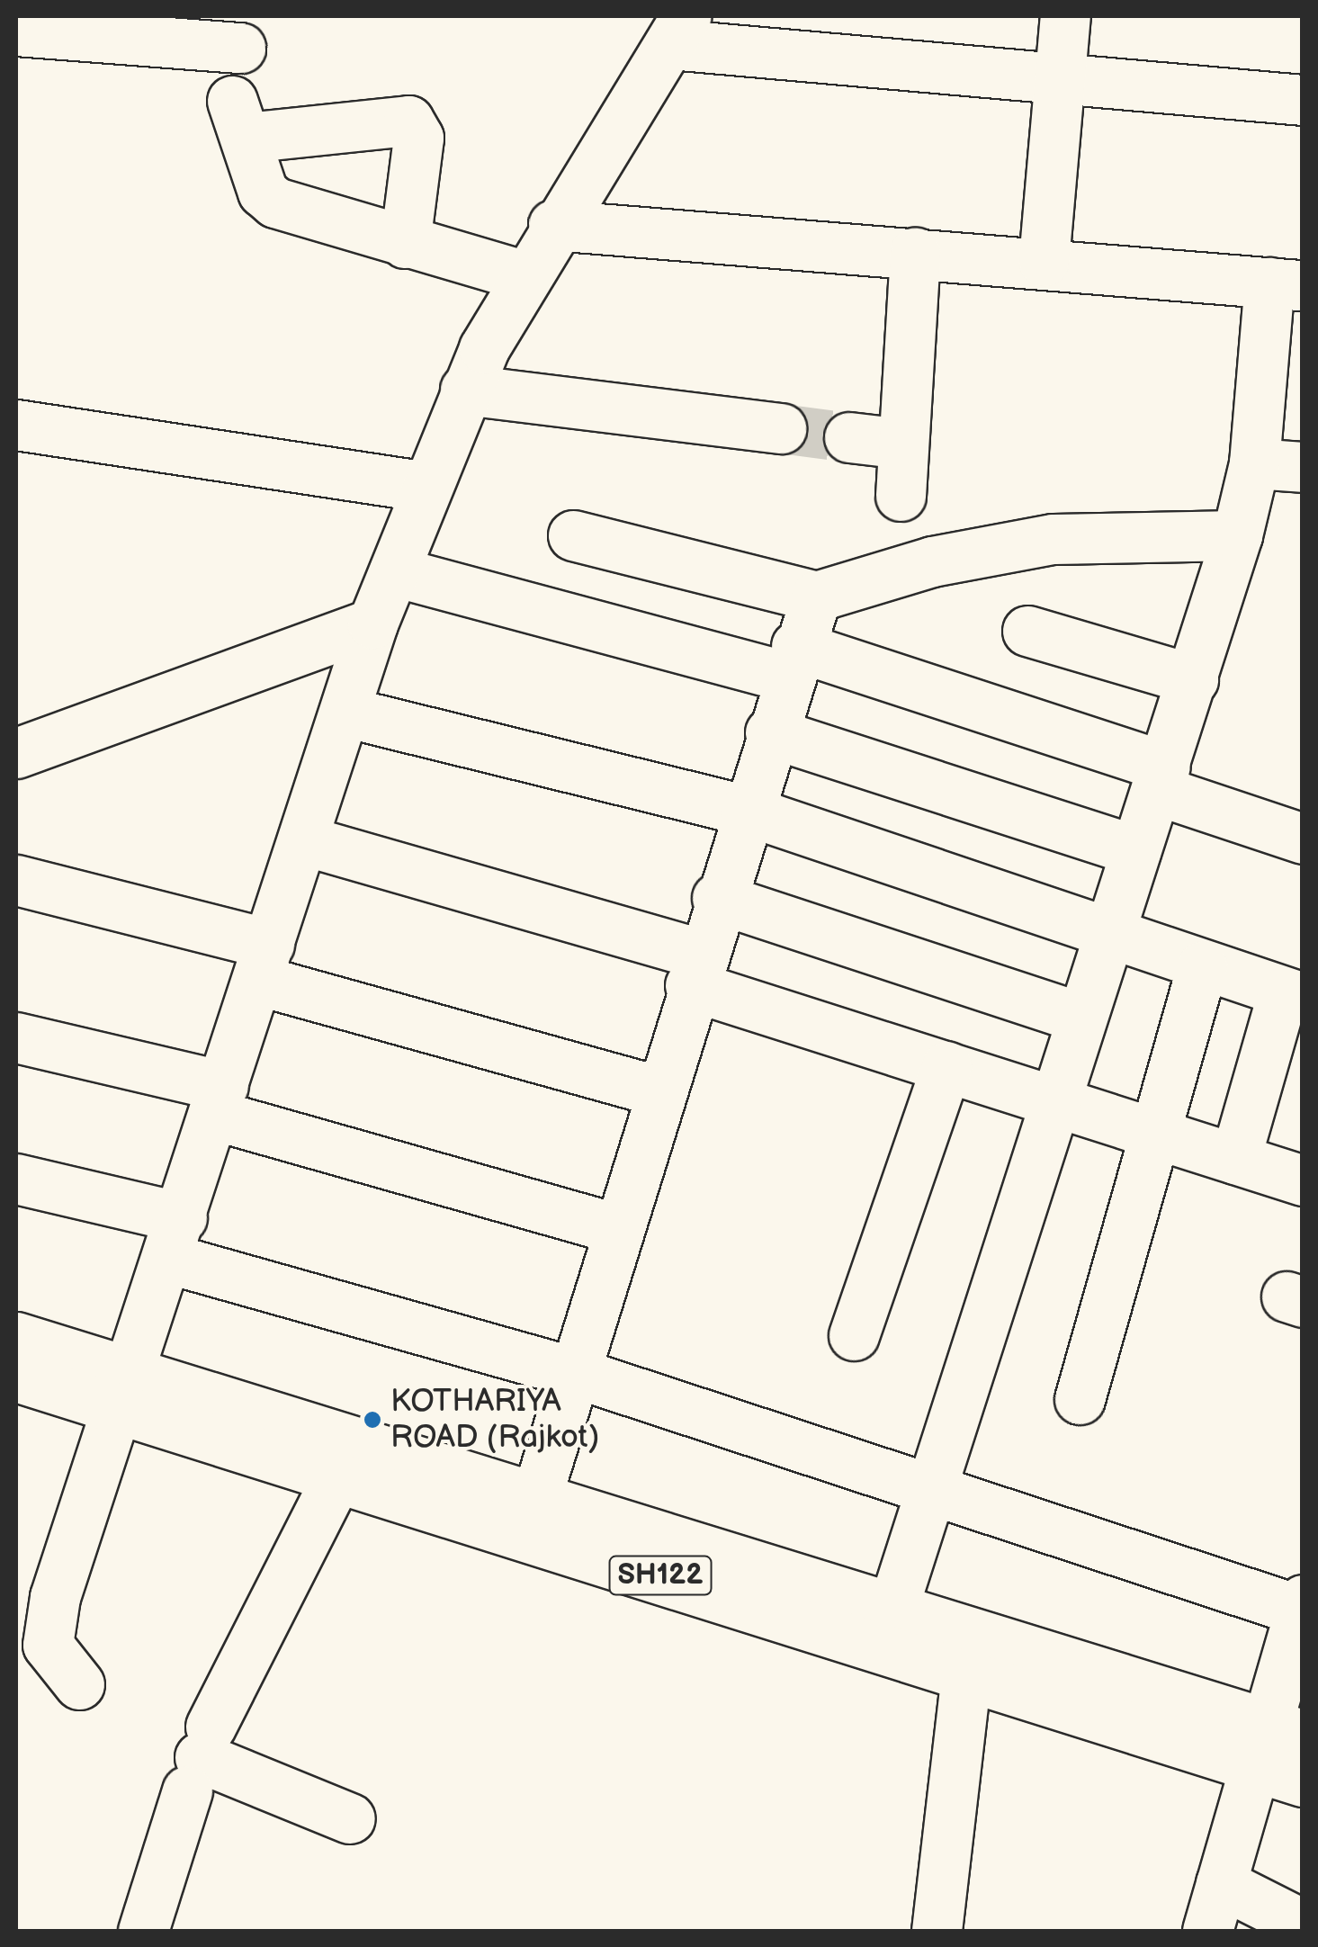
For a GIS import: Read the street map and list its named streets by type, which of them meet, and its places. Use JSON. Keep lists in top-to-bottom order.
{
  "streets": {
    "street": ["SH122"]
  },
  "places": ["KOTHARIYA ROAD (Rajkot)"]
}
